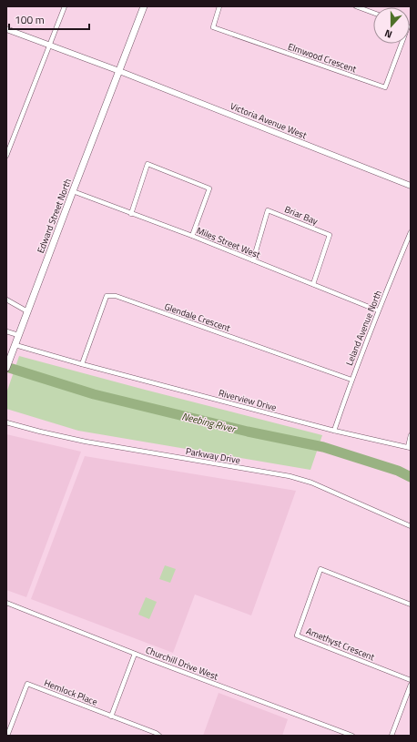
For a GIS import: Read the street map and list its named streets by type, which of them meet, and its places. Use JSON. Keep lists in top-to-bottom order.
{
  "streets": {
    "main road": ["Edward Street North"],
    "street": [
      "Elmwood Crescent",
      "Victoria Avenue West",
      "Briar Bay",
      "Miles Street West",
      "Glendale Crescent",
      "Leland Avenue North",
      "Riverview Drive",
      "Parkway Drive",
      "Amethyst Crescent",
      "Churchill Drive West",
      "Hemlock Place"
    ]
  },
  "crossings": [
    ["Victoria Avenue West", "Edward Street North"],
    ["Briar Bay", "Miles Street West"],
    ["Edward Street North", "Miles Street West"],
    ["Edward Street North", "Riverview Drive"],
    ["Miles Street West", "Leland Avenue North"],
    ["Glendale Crescent", "Leland Avenue North"],
    ["Glendale Crescent", "Riverview Drive"],
    ["Leland Avenue North", "Riverview Drive"]
  ],
  "water": ["Neebing River"],
  "scale_bar": "100 m",
  "north": "bottom"
}
